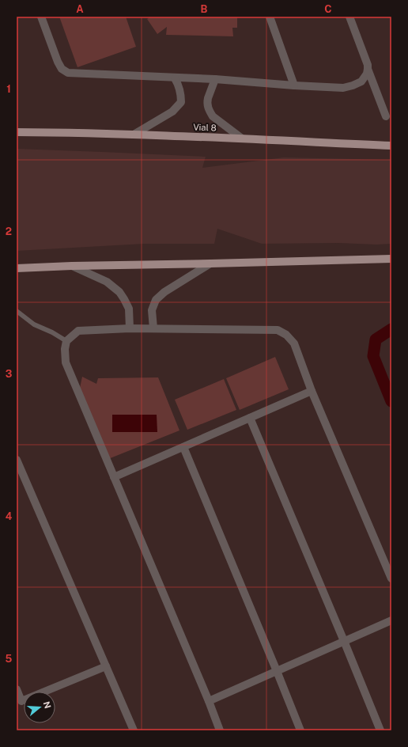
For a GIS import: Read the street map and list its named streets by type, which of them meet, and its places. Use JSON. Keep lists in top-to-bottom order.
{
  "streets": {
    "main road": ["Vial 8"]
  },
  "north": "right",
  "grid": {
    "columns": ["A", "B", "C"],
    "rows": [
      "1",
      "2",
      "3",
      "4",
      "5"
    ]
  }
}
